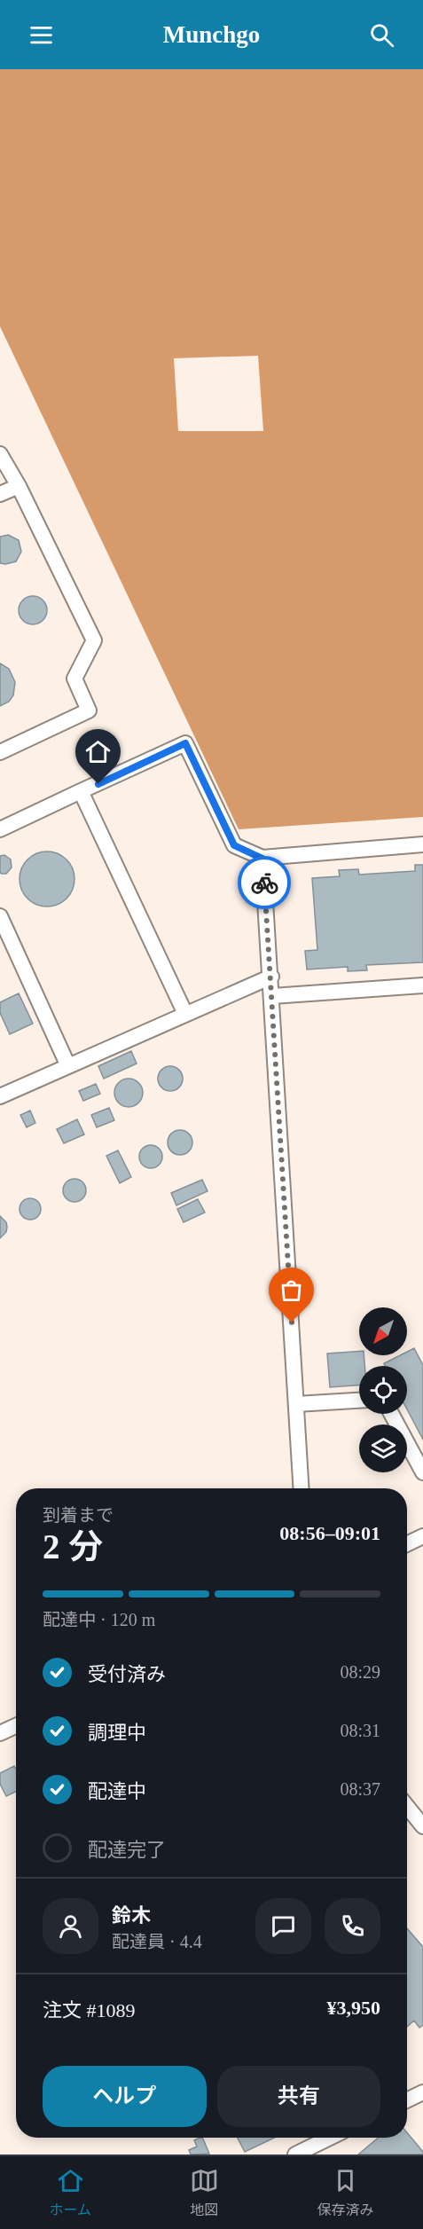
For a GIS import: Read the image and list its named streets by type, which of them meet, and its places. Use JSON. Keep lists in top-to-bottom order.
{
  "north": "bottom left",
  "page": {
    "header": "Munchgo",
    "heading": ["2 分", "到着まで", "08:56–09:01"],
    "panel": [
      "鈴木",
      "配達員 · 4.4",
      "注文 #1089",
      "¥3,950"
    ],
    "bar": "配達中 · 120 m",
    "list": [
      ["受付済み", "08:29"],
      ["調理中", "08:31"],
      ["配達中", "08:37"],
      "配達完了"
    ],
    "buttons": ["ヘルプ", "共有"],
    "tabs": ["ホーム", "地図", "保存済み"]
  }
}
